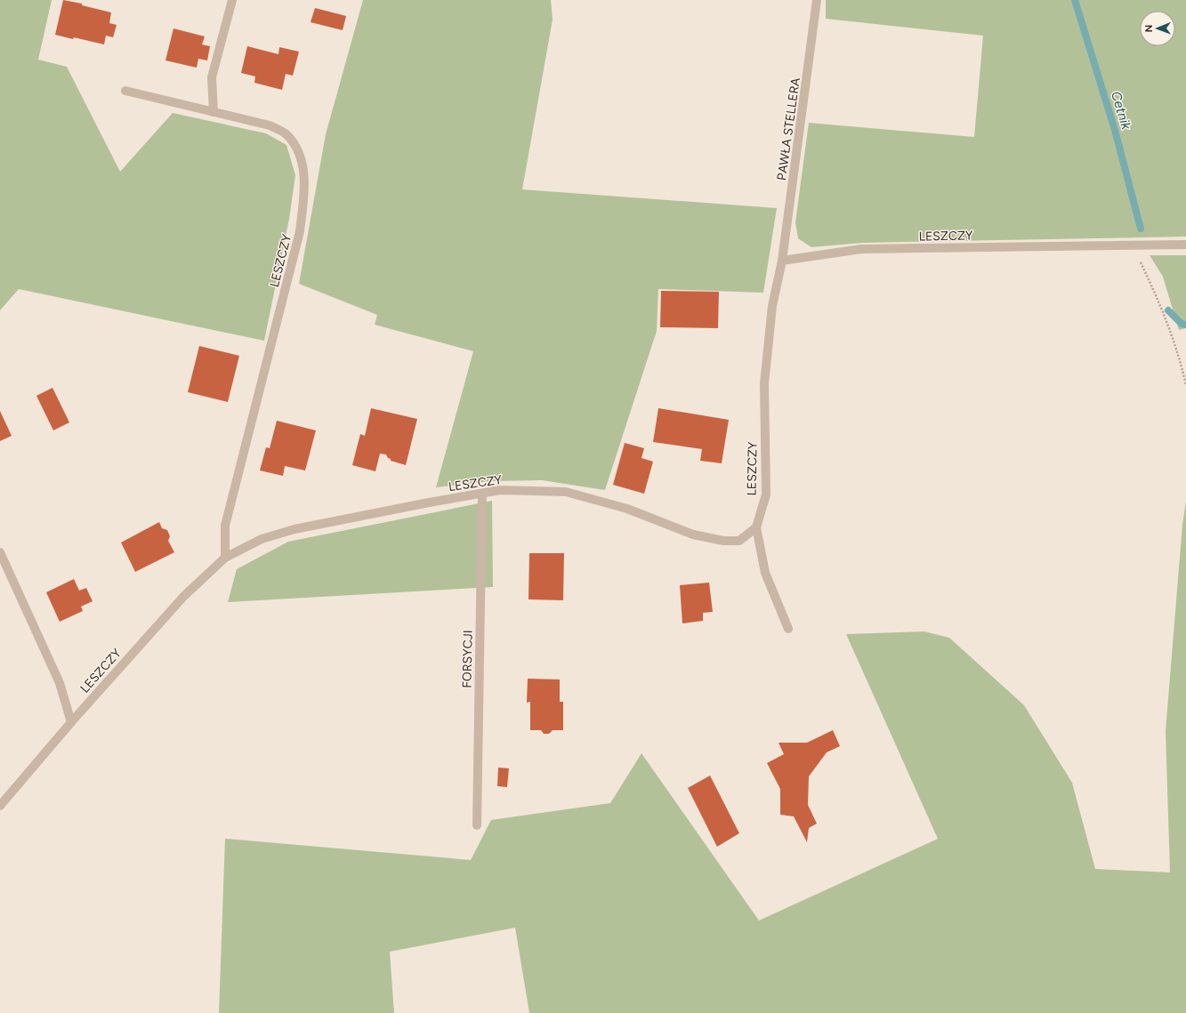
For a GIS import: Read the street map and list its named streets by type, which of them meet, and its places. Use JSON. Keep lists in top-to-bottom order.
{
  "streets": {
    "street": ["PAWŁA STELLERA", "LESZCZY", "FORSYCJI"]
  },
  "crossings": [
    ["PAWŁA STELLERA", "LESZCZY"],
    ["LESZCZY", "FORSYCJI"]
  ],
  "water": ["Cetnik"],
  "north": "left"
}
